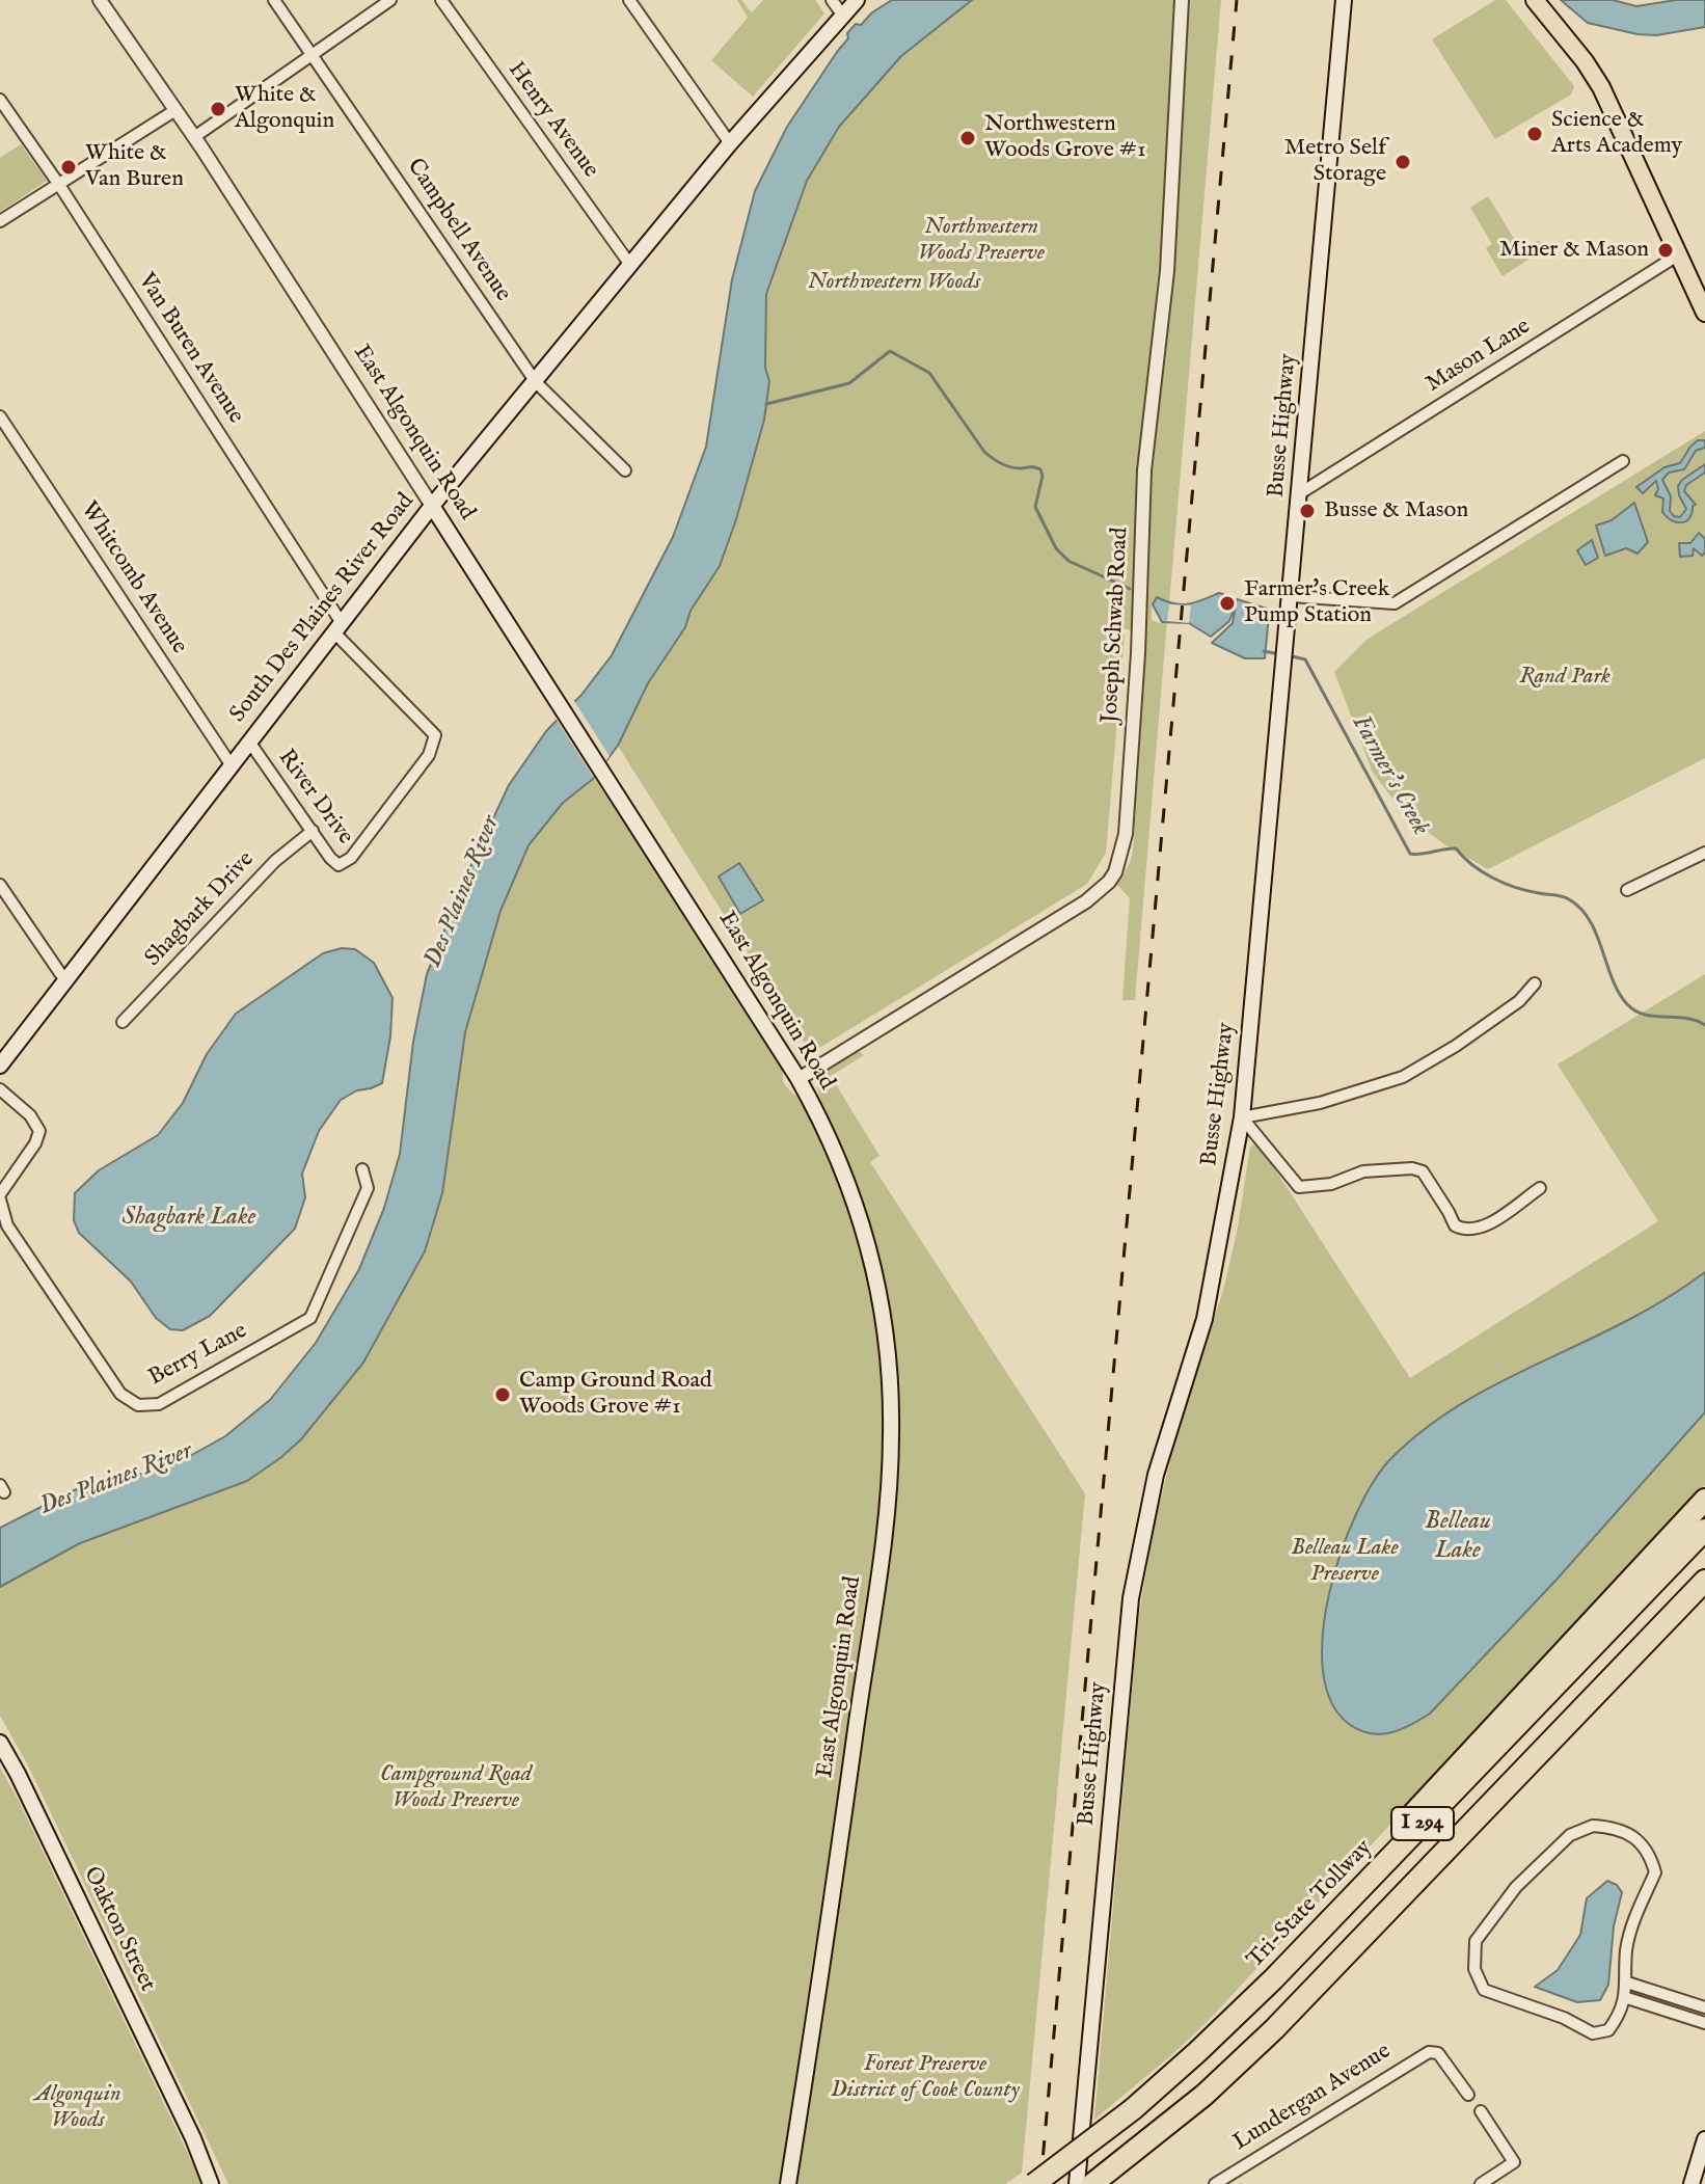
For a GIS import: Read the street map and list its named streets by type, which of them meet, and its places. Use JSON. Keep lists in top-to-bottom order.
{
  "streets": {
    "highway": ["I 294", "Tri-State Tollway"],
    "main road": [
      "Busse Highway",
      "East Algonquin Road",
      "South Des Plaines River Road",
      "Oakton Street"
    ],
    "street": [
      "Henry Avenue",
      "Campbell Avenue",
      "Van Buren Avenue",
      "Mason Lane",
      "Whitcomb Avenue",
      "Joseph Schwab Road",
      "River Drive",
      "Shagbark Drive",
      "Berry Lane",
      "Lundergan Avenue"
    ]
  },
  "crossings": [
    ["Henry Avenue", "South Des Plaines River Road"],
    ["Campbell Avenue", "South Des Plaines River Road"],
    ["Van Buren Avenue", "South Des Plaines River Road"],
    ["Van Buren Avenue", "River Drive"],
    ["Mason Lane", "Busse Highway"],
    ["East Algonquin Road", "South Des Plaines River Road"],
    ["East Algonquin Road", "Joseph Schwab Road"],
    ["Whitcomb Avenue", "South Des Plaines River Road"],
    ["South Des Plaines River Road", "River Drive"],
    ["River Drive", "Shagbark Drive"]
  ],
  "water": [
    "Farmer's Creek",
    "Des Plaines River",
    "Shagbark Lake",
    "Belleau Lake"
  ],
  "parks": [
    "Northwestern Woods Preserve",
    "Northwestern Woods",
    "Rand Park",
    "Belleau Lake Preserve",
    "Campground Road Woods Preserve",
    "Forest Preserve District of Cook County",
    "Algonquin Woods"
  ],
  "places": [
    "White & Algonquin",
    "Science & Arts Academy",
    "Northwestern Woods Grove #1",
    "Metro Self Storage",
    "White & Van Buren",
    "Miner & Mason",
    "Busse & Mason",
    "Farmer's Creek Pump Station",
    "Camp Ground Road Woods Grove #1"
  ]
}
